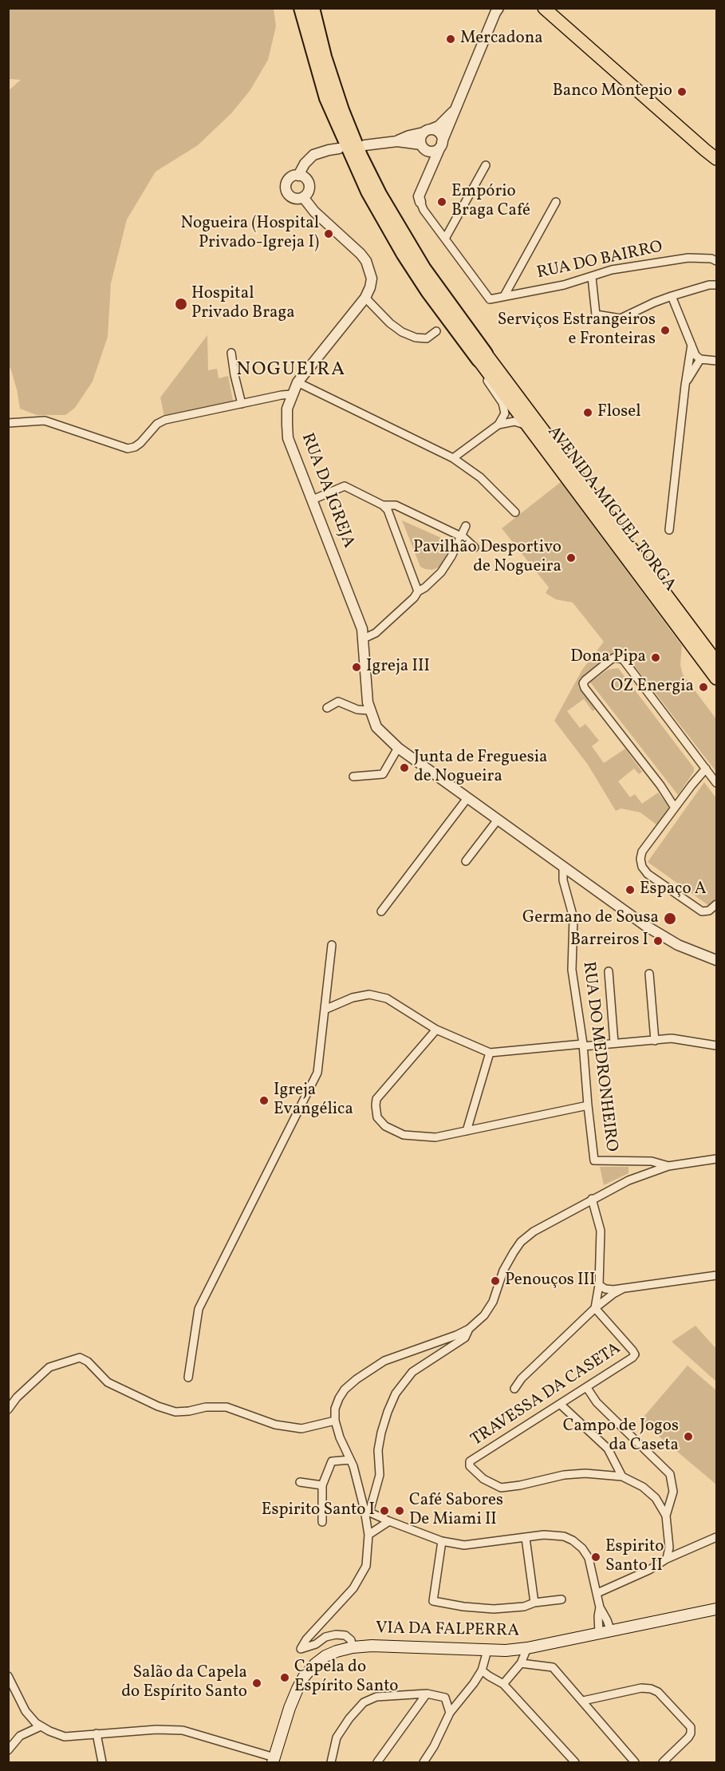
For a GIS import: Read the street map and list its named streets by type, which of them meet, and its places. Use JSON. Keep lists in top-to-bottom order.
{
  "streets": {
    "main road": ["AVENIDA MIGUEL TORGA", "VIA DA FALPERRA"],
    "street": [
      "RUA DO BAIRRO",
      "RUA DA IGREJA",
      "RUA DO MEDRONHEIRO",
      "TRAVESSA DA CASETA"
    ]
  },
  "crossings": [
    ["RUA DA IGREJA", "RUA DO MEDRONHEIRO"]
  ],
  "districts": ["NOGUEIRA"],
  "places": [
    "Mercadona",
    "Banco Montepio",
    "Empório Braga Café",
    "Nogueira (Hospital Privado-Igreja I)",
    "Hospital Privado Braga",
    "Serviços Estrangeiros e Fronteiras",
    "Flosel",
    "Pavilhão Desportivo de Nogueira",
    "Dona Pipa",
    "Igreja III",
    "OZ Energia",
    "Junta de Freguesia de Nogueira",
    "Espaço A",
    "Germano de Sousa",
    "Barreiros I",
    "Igreja Evangélica",
    "Penouços III",
    "Campo de Jogos da Caseta",
    "Espirito Santo I",
    "Café Sabores De Miami II",
    "Espirito Santo II",
    "Capela do Espírito Santo",
    "Salão da Capela do Espírito Santo"
  ]
}
